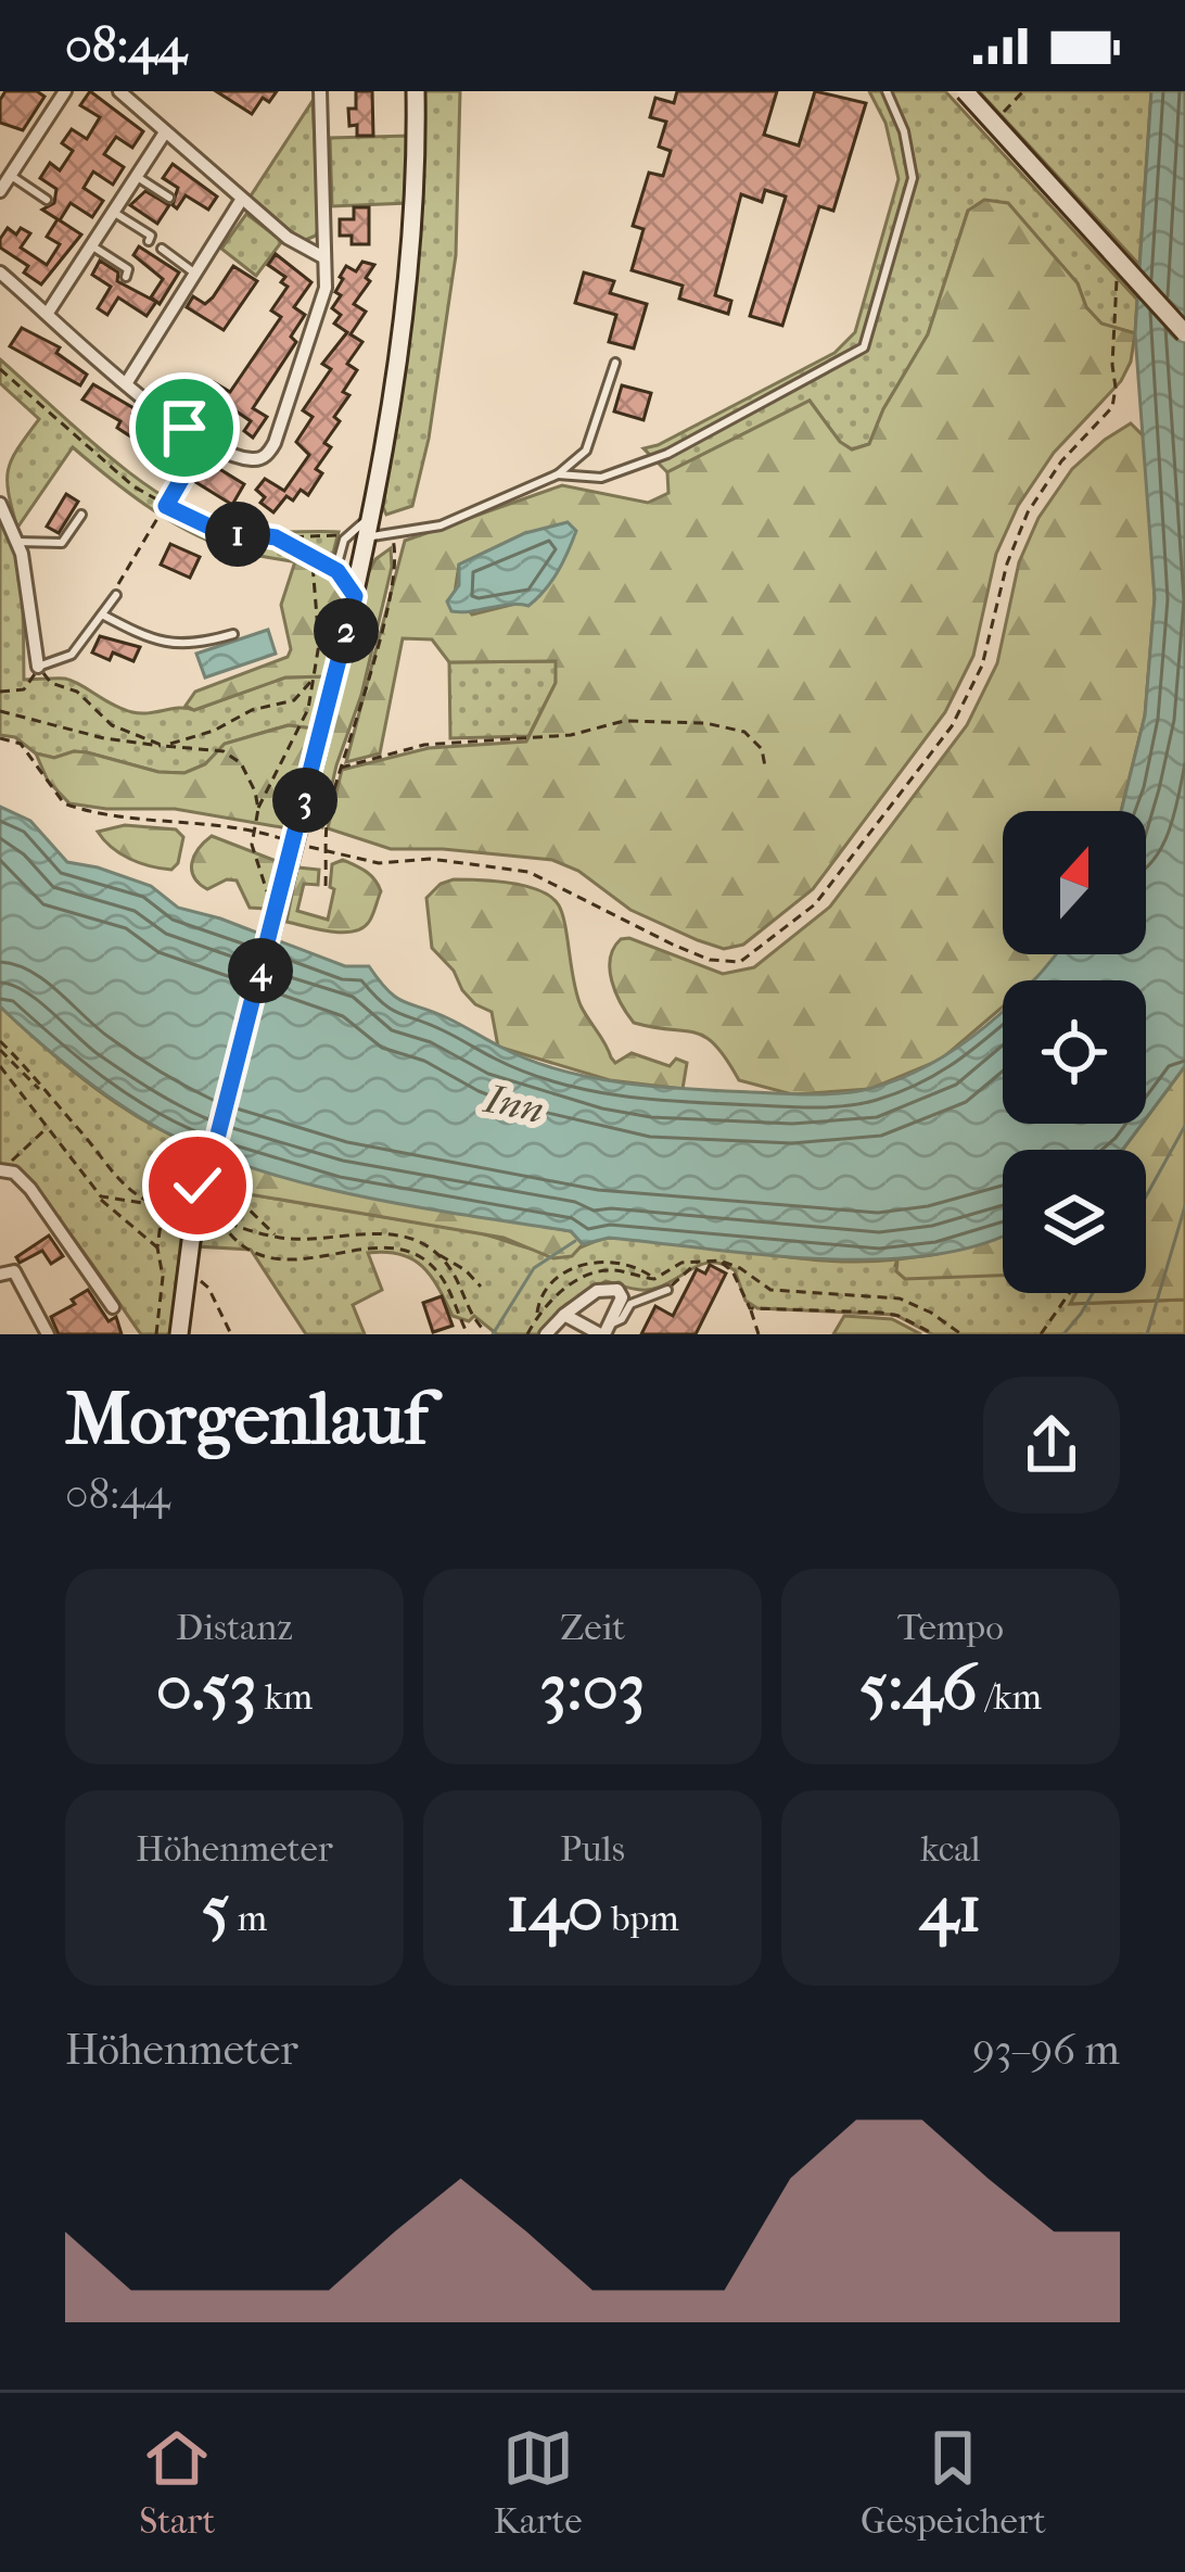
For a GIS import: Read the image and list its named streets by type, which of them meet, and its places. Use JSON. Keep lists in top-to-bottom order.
{
  "water": ["Inn"],
  "north": "top",
  "page": {
    "status": "08:44",
    "pins": [
      "1",
      "2",
      "3",
      "4"
    ],
    "heading": ["Morgenlauf", "08:44"],
    "stats": [
      ["Distanz", "0.53 km"],
      ["Zeit", "3:03"],
      ["Tempo", "5:46 /km"],
      ["Höhenmeter", "5 m"],
      ["Puls", "140 bpm"],
      ["kcal", "41"]
    ],
    "chart": ["Höhenmeter", "93–96 m"],
    "tabs": ["Start", "Karte", "Gespeichert"]
  }
}
